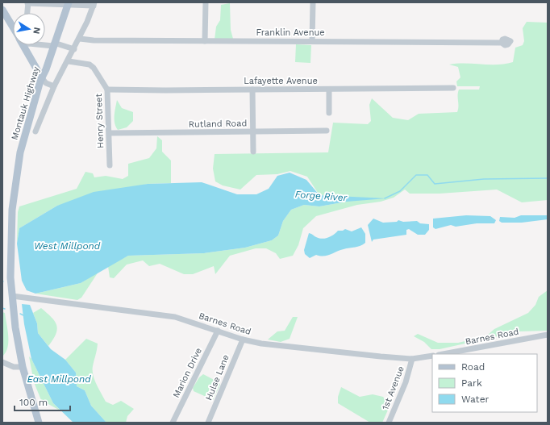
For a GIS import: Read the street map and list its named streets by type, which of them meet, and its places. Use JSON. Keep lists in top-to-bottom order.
{
  "streets": {
    "main road": ["Montauk Highway"],
    "street": [
      "Franklin Avenue",
      "Lafayette Avenue",
      "Henry Street",
      "Rutland Road",
      "Barnes Road",
      "Marion Drive",
      "Hulse Lane",
      "1st Avenue"
    ]
  },
  "crossings": [
    ["Lafayette Avenue", "Henry Street"],
    ["Montauk Highway", "Barnes Road"],
    ["Henry Street", "Rutland Road"],
    ["Barnes Road", "Marion Drive"],
    ["Barnes Road", "Hulse Lane"],
    ["Barnes Road", "1st Avenue"]
  ],
  "water": ["Forge River", "West Millpond", "East Millpond"],
  "legend": ["Road", "Park", "Water"],
  "scale_bar": "100 m",
  "north": "right"
}
